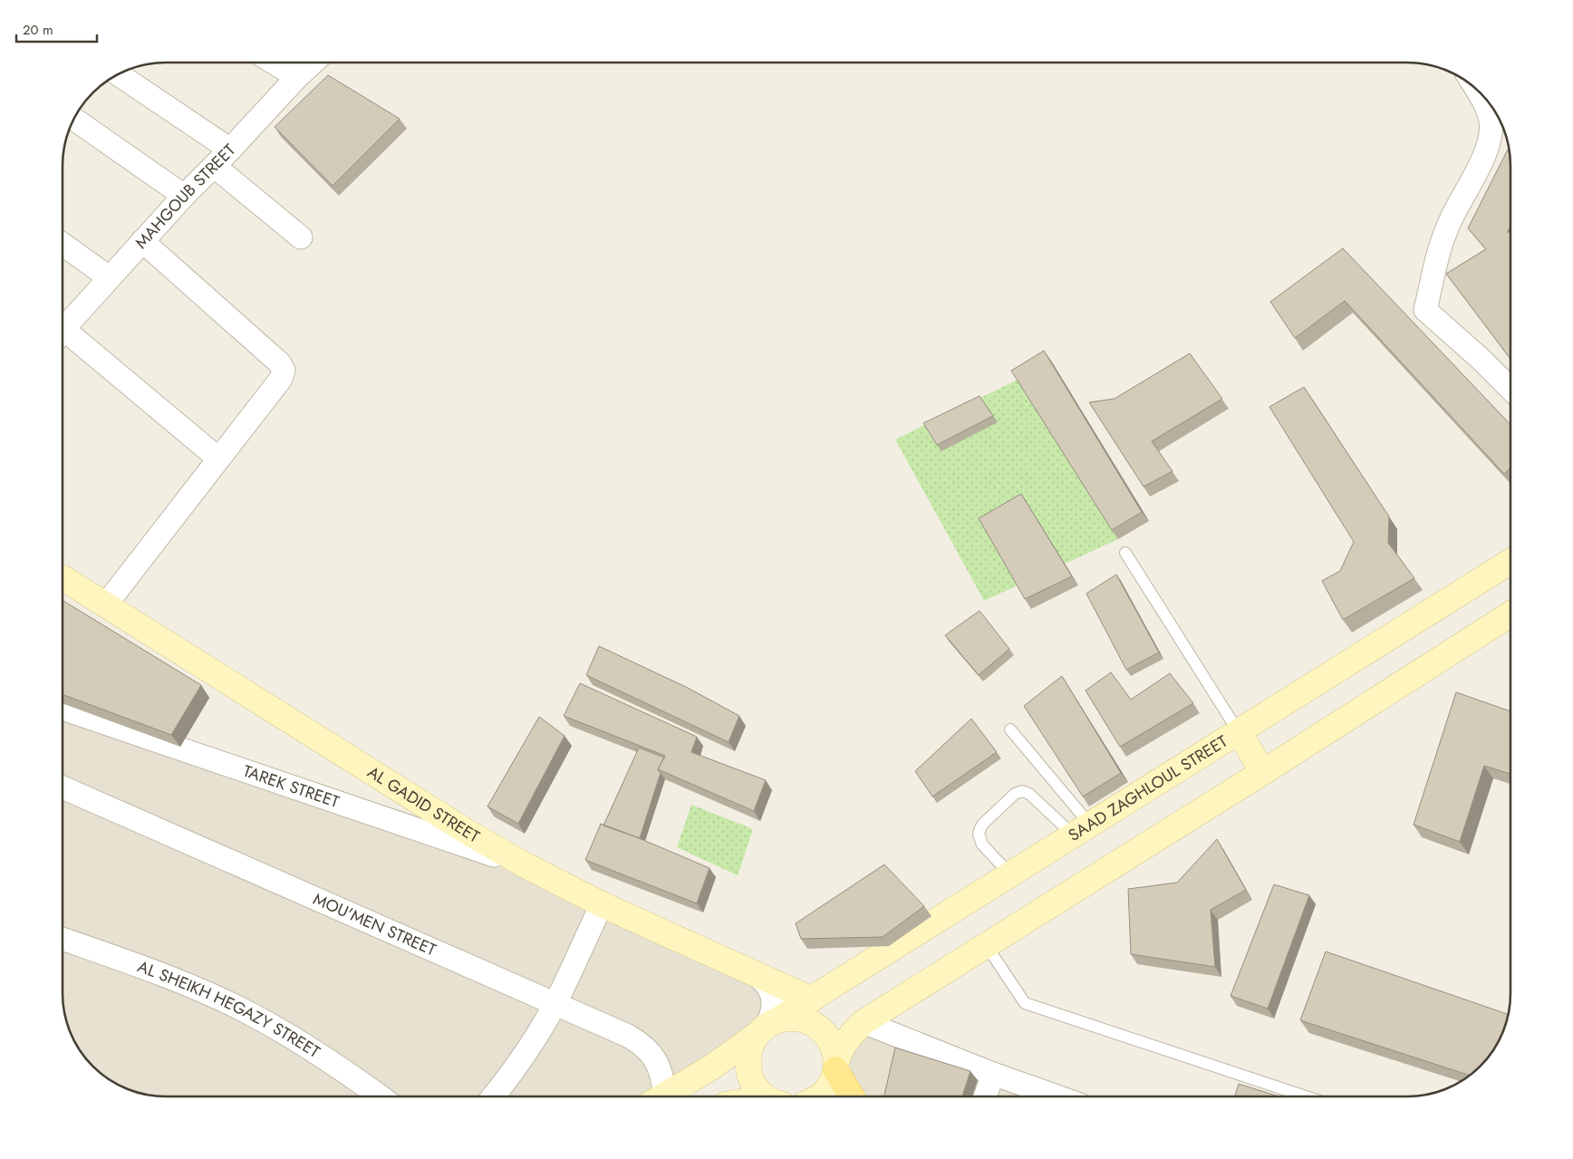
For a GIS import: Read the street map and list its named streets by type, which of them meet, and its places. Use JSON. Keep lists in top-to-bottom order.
{
  "streets": {
    "main road": ["SAAD ZAGHLOUL STREET", "AL GADID STREET"],
    "street": [
      "MAHGOUB STREET",
      "TAREK STREET",
      "MOU'MEN STREET",
      "AL SHEIKH HEGAZY STREET"
    ]
  },
  "crossings": [
    ["TAREK STREET", "AL GADID STREET"],
    ["SAAD ZAGHLOUL STREET", "AL GADID STREET"]
  ],
  "scale_bar": "20 m"
}
